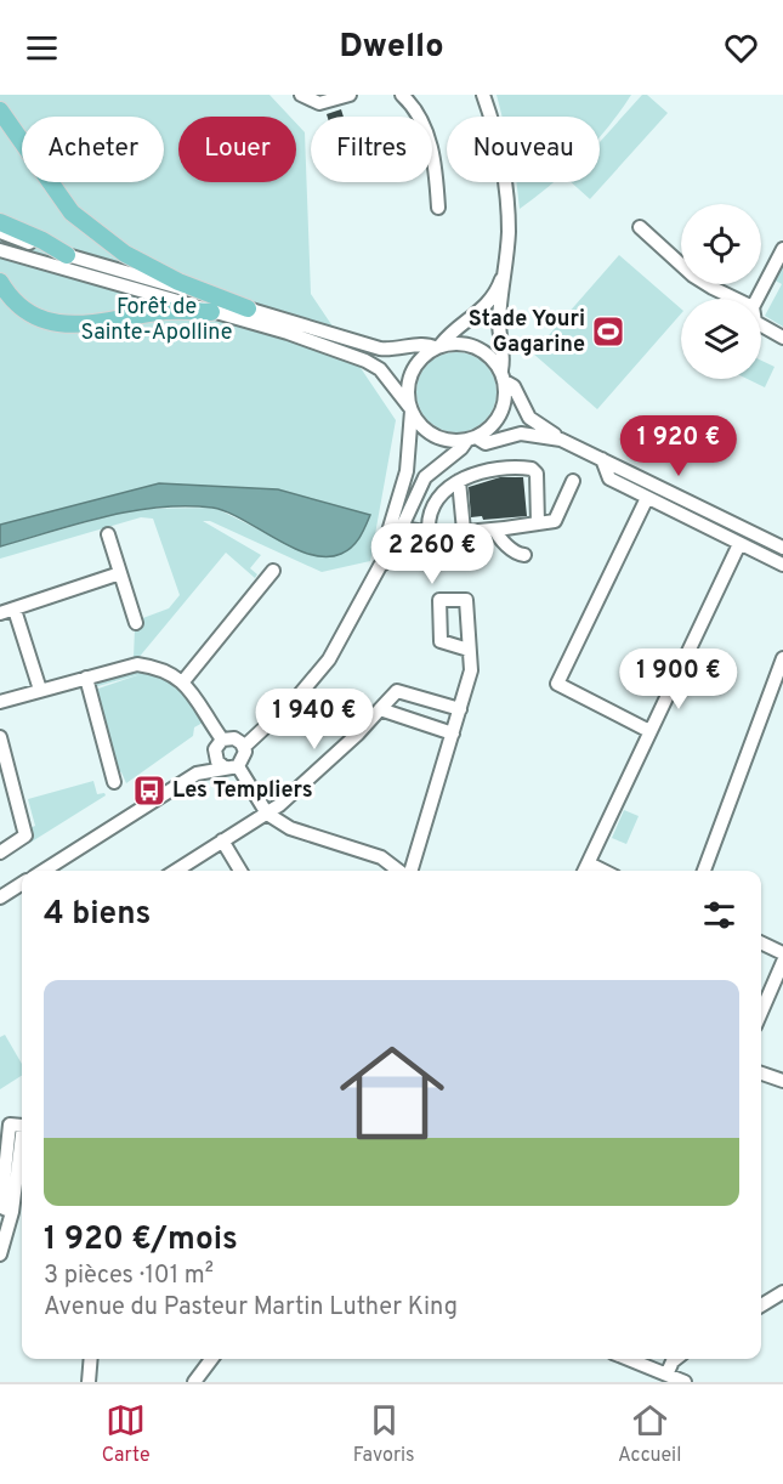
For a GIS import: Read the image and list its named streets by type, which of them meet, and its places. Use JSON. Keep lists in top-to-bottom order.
{
  "parks": ["Forêt de Sainte-Apolline"],
  "places": {
    "sports": ["Stade Youri Gagarine"],
    "bus stop": ["Les Templiers"]
  },
  "page": {
    "header": "Dwello",
    "chip": [
      "Acheter",
      "Louer",
      "Filtres",
      "Nouveau"
    ],
    "price": [
      "1 920 €",
      "2 260 €",
      "1 900 €",
      "1 940 €"
    ],
    "heading": "4 biens",
    "list": [
      {
        "name": "1 920 €/mois",
        "note": "3 pièces · 101 m² · Avenue du Pasteur Martin Luther King"
      }
    ],
    "tabs": ["Carte", "Favoris", "Accueil"]
  }
}
